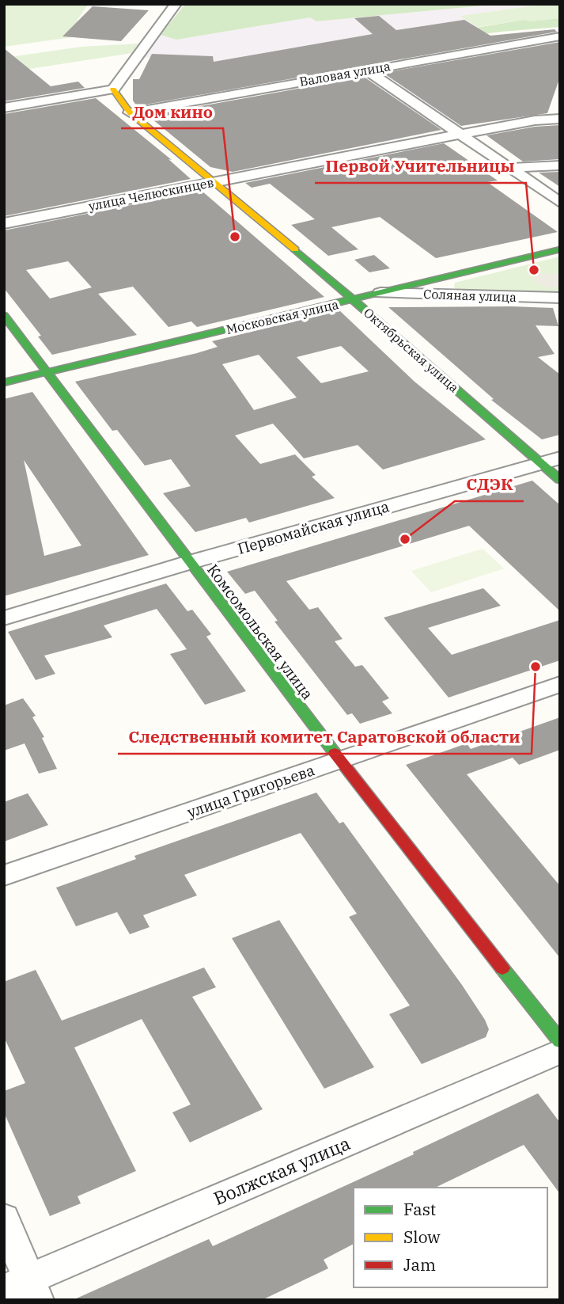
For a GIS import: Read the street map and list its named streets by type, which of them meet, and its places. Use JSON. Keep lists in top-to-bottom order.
{
  "streets": {
    "street": [
      "Валовая улица",
      "улица Челюскинцев",
      "Соляная улица",
      "Московская улица",
      "Октябрьская улица",
      "Первомайская улица",
      "Комсомольская улица",
      "улица Григорьева",
      "Волжская улица"
    ]
  },
  "crossings": [
    ["Валовая улица", "Октябрьская улица"],
    ["улица Челюскинцев", "Октябрьская улица"],
    ["Соляная улица", "Московская улица"],
    ["Московская улица", "Октябрьская улица"],
    ["Московская улица", "Комсомольская улица"],
    ["Октябрьская улица", "Первомайская улица"],
    ["Первомайская улица", "Комсомольская улица"],
    ["Комсомольская улица", "улица Григорьева"]
  ],
  "places": [
    "Дом кино",
    "Первой Учительницы",
    "СДЭК",
    "Следственный комитет Саратовской области"
  ],
  "legend": ["Fast", "Slow", "Jam"]
}
